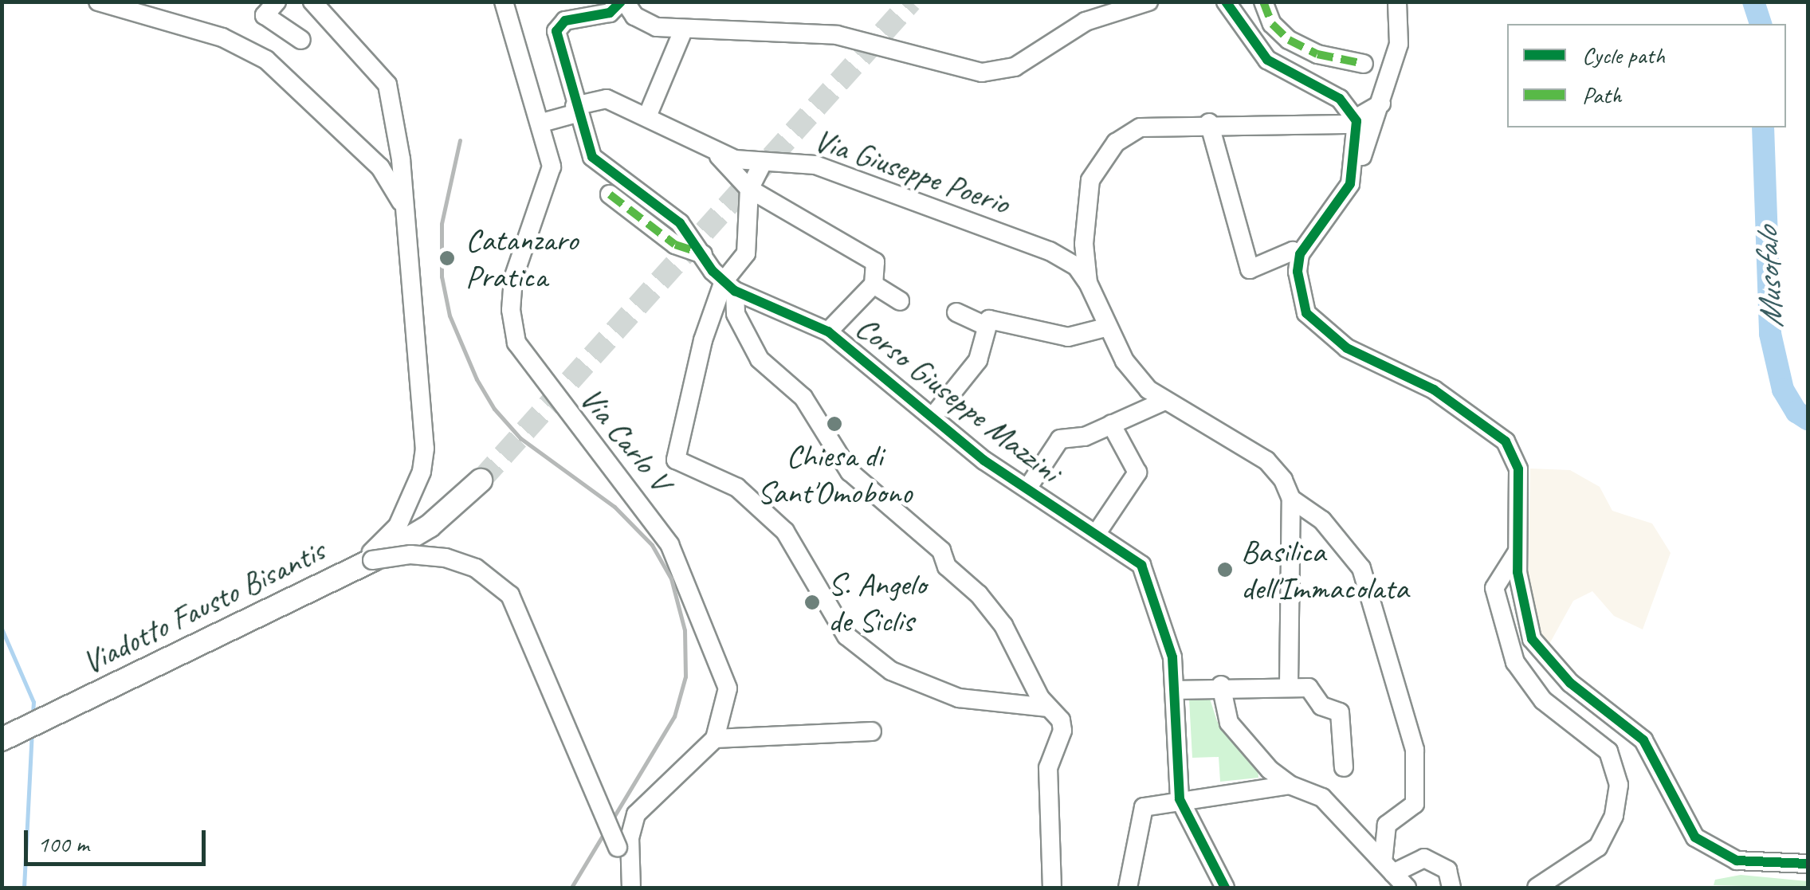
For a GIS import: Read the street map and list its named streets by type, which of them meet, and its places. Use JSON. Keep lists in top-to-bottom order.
{
  "streets": {
    "main road": ["Viadotto Fausto Bisantis"],
    "street": ["Via Giuseppe Poerio", "Corso Giuseppe Mazzini", "Via Carlo V"]
  },
  "crossings": [
    ["Via Giuseppe Poerio", "Via Carlo V"]
  ],
  "water": ["Musofalo"],
  "places": [
    "Catanzaro Pratica",
    "Chiesa di Sant'Omobono",
    "Basilica dell'Immacolata",
    "S. Angelo de Siclis"
  ],
  "legend": ["Cycle path", "Path"],
  "scale_bar": "100 m"
}
